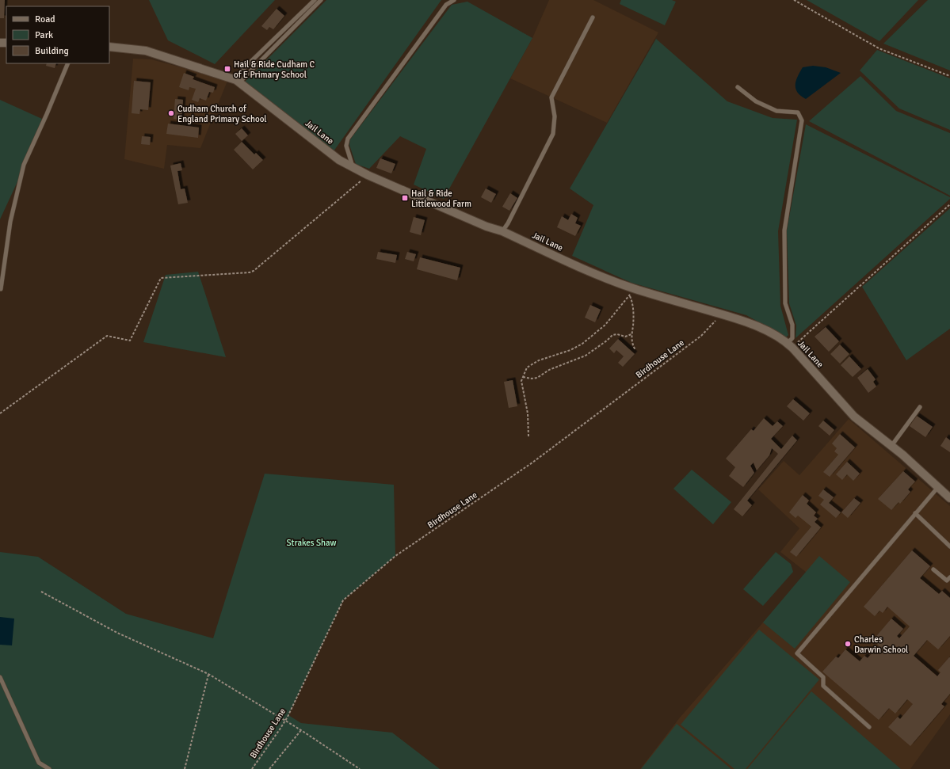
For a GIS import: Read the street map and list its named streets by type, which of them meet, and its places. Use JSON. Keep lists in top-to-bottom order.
{
  "streets": {
    "street": ["Jail Lane"],
    "path": ["Birdhouse Lane"]
  },
  "crossings": [
    ["Jail Lane", "Birdhouse Lane"]
  ],
  "parks": ["Strakes Shaw"],
  "places": {
    "transit": ["Hail & Ride Cudham C of E Primary School", "Hail & Ride Littlewood Farm"],
    "other": ["Cudham Church of England Primary School", "Charles Darwin School"]
  },
  "legend": ["Road", "Park", "Building"]
}
